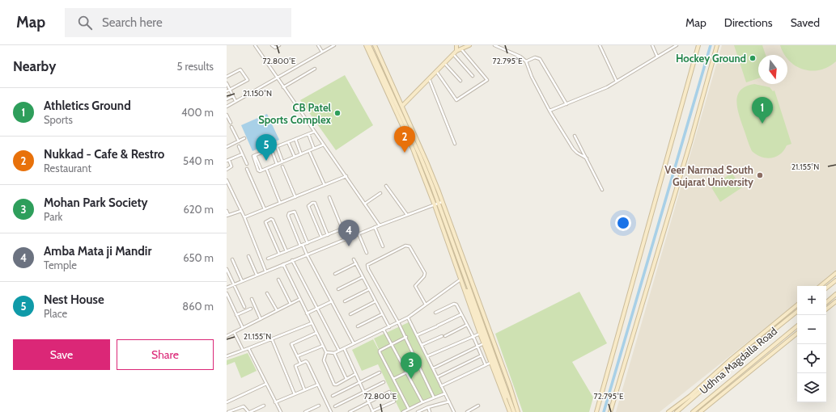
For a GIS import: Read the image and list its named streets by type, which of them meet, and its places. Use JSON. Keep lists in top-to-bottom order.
{
  "streets": {
    "main road": ["Udhna Magdalla Road"]
  },
  "places": ["Hockey Ground", "CB Patel Sports Complex", "Veer Narmad South Gujarat University"],
  "north": "bottom",
  "page": {
    "header": "Map",
    "search": "Search here",
    "nav": ["Map", "Directions", "Saved"],
    "heading": ["Nearby", "5 results"],
    "list": [
      {
        "mark": "1",
        "name": "Athletics Ground",
        "note": "Sports",
        "value": "400 m"
      },
      {
        "mark": "2",
        "name": "Nukkad - Cafe & Restro",
        "note": "Restaurant",
        "value": "540 m"
      },
      {
        "mark": "3",
        "name": "Mohan Park Society",
        "note": "Park",
        "value": "620 m"
      },
      {
        "mark": "4",
        "name": "Amba Mata ji Mandir",
        "note": "Temple",
        "value": "650 m"
      },
      {
        "mark": "5",
        "name": "Nest House",
        "note": "Place",
        "value": "860 m"
      }
    ],
    "pins": [
      "1",
      "2",
      "5",
      "4",
      "3"
    ],
    "map_buttons": ["+", "−"],
    "buttons": ["Save", "Share"]
  },
  "coordinates": [
    "72.800°E",
    "72.795°E",
    "21.150°N",
    "21.155°N"
  ]
}
